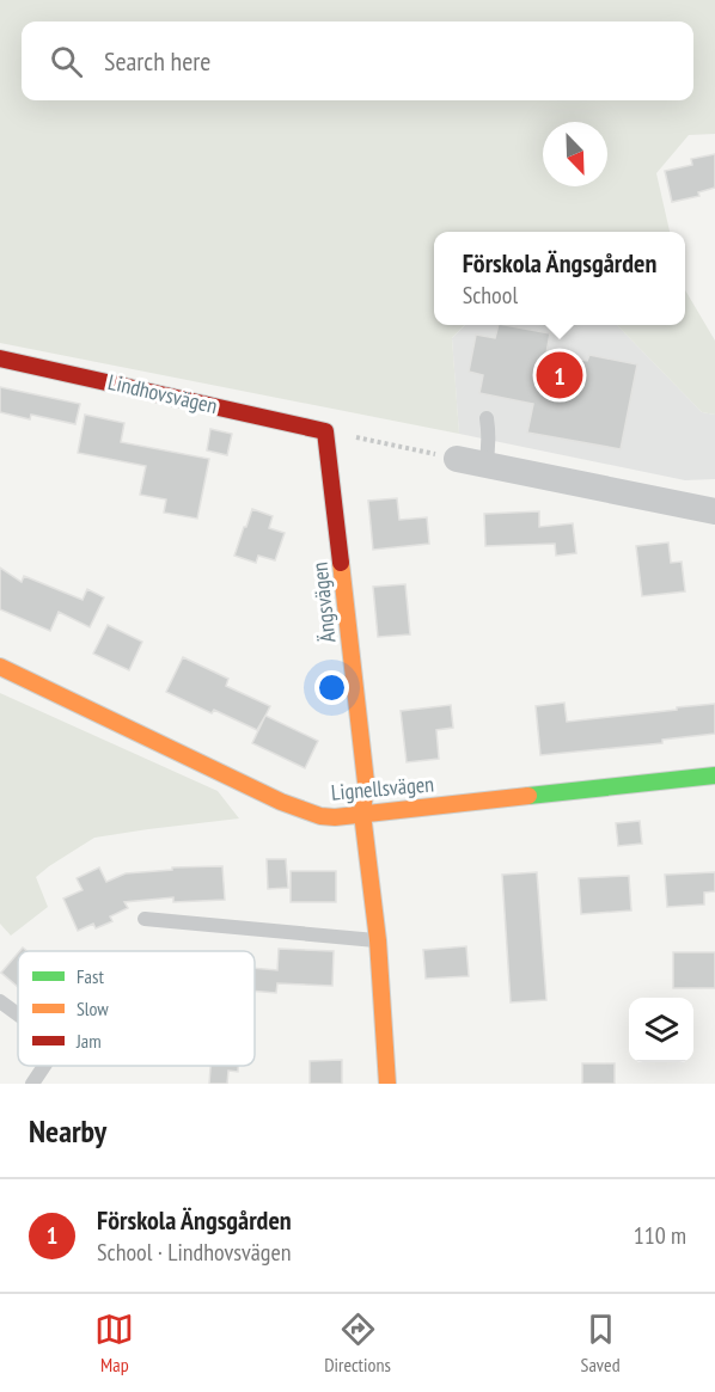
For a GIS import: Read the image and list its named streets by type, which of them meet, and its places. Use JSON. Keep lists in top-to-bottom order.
{
  "streets": {
    "street": ["Lindhovsvägen", "Ängsvägen", "Lignellsvägen"]
  },
  "crossings": [
    ["Lindhovsvägen", "Ängsvägen"],
    ["Ängsvägen", "Lignellsvägen"]
  ],
  "legend": ["Fast", "Slow", "Jam"],
  "north": "bottom right",
  "page": {
    "search": "Search here",
    "popup": ["Förskola Ängsgården", "School"],
    "pins": "1",
    "heading": "Nearby",
    "list": [
      {
        "mark": "1",
        "name": "Förskola Ängsgården",
        "note": "School · Lindhovsvägen",
        "value": "110 m"
      }
    ],
    "nav": ["Map", "Directions", "Saved"]
  }
}
